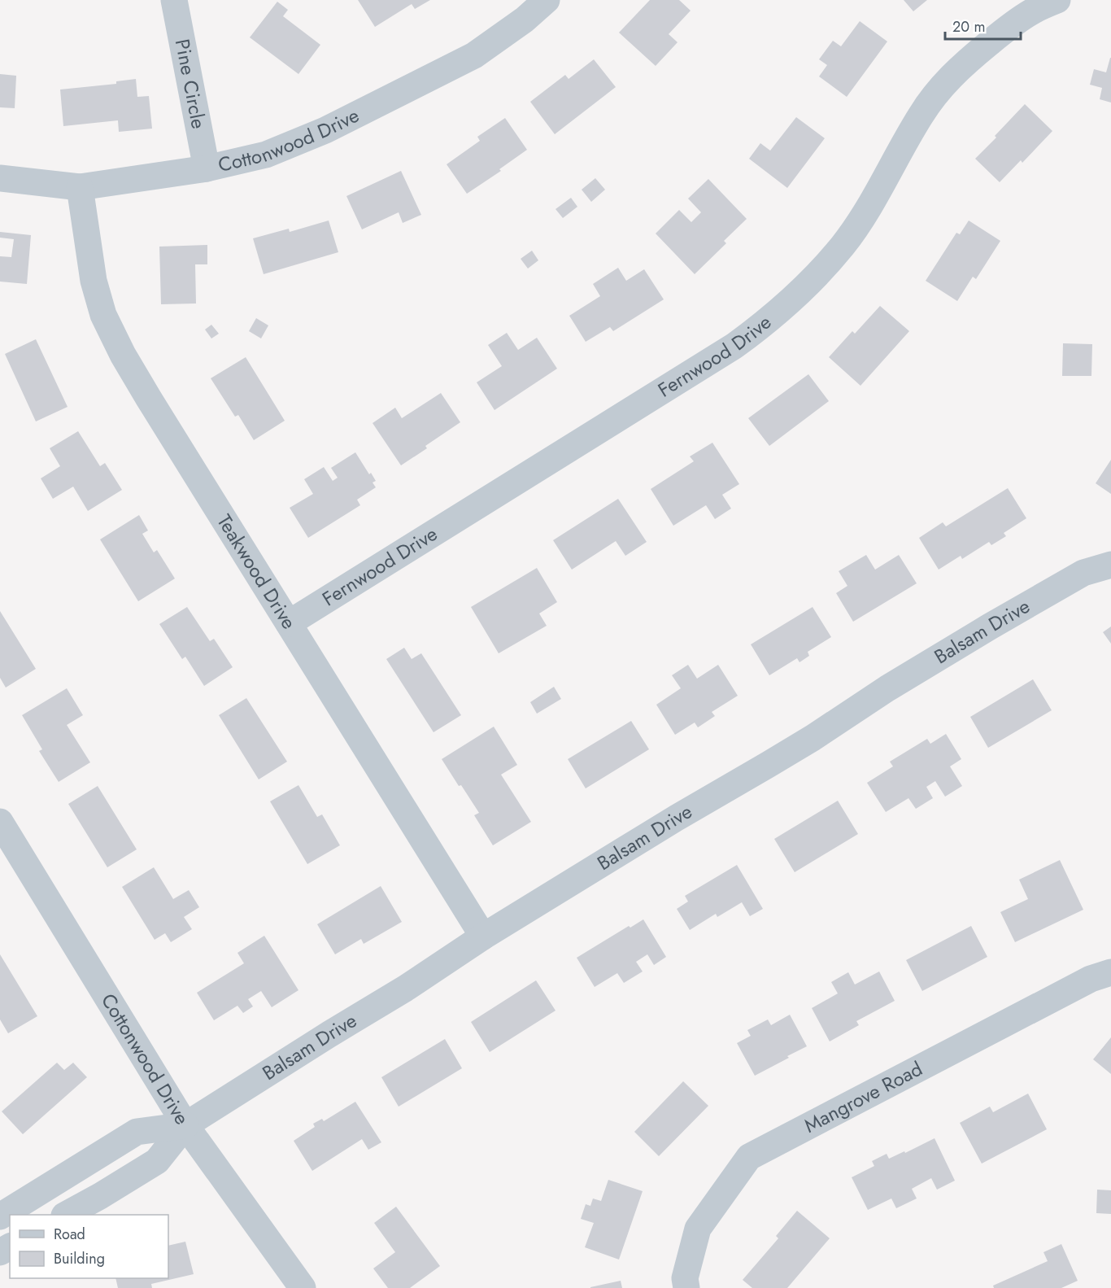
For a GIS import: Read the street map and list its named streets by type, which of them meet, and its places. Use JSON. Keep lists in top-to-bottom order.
{
  "streets": {
    "street": [
      "Pine Circle",
      "Cottonwood Drive",
      "Fernwood Drive",
      "Teakwood Drive",
      "Balsam Drive",
      "Mangrove Road"
    ]
  },
  "crossings": [
    ["Pine Circle", "Cottonwood Drive"],
    ["Cottonwood Drive", "Teakwood Drive"],
    ["Cottonwood Drive", "Balsam Drive"],
    ["Fernwood Drive", "Teakwood Drive"],
    ["Teakwood Drive", "Balsam Drive"]
  ],
  "legend": ["Road", "Building"],
  "scale_bar": "20 m"
}
